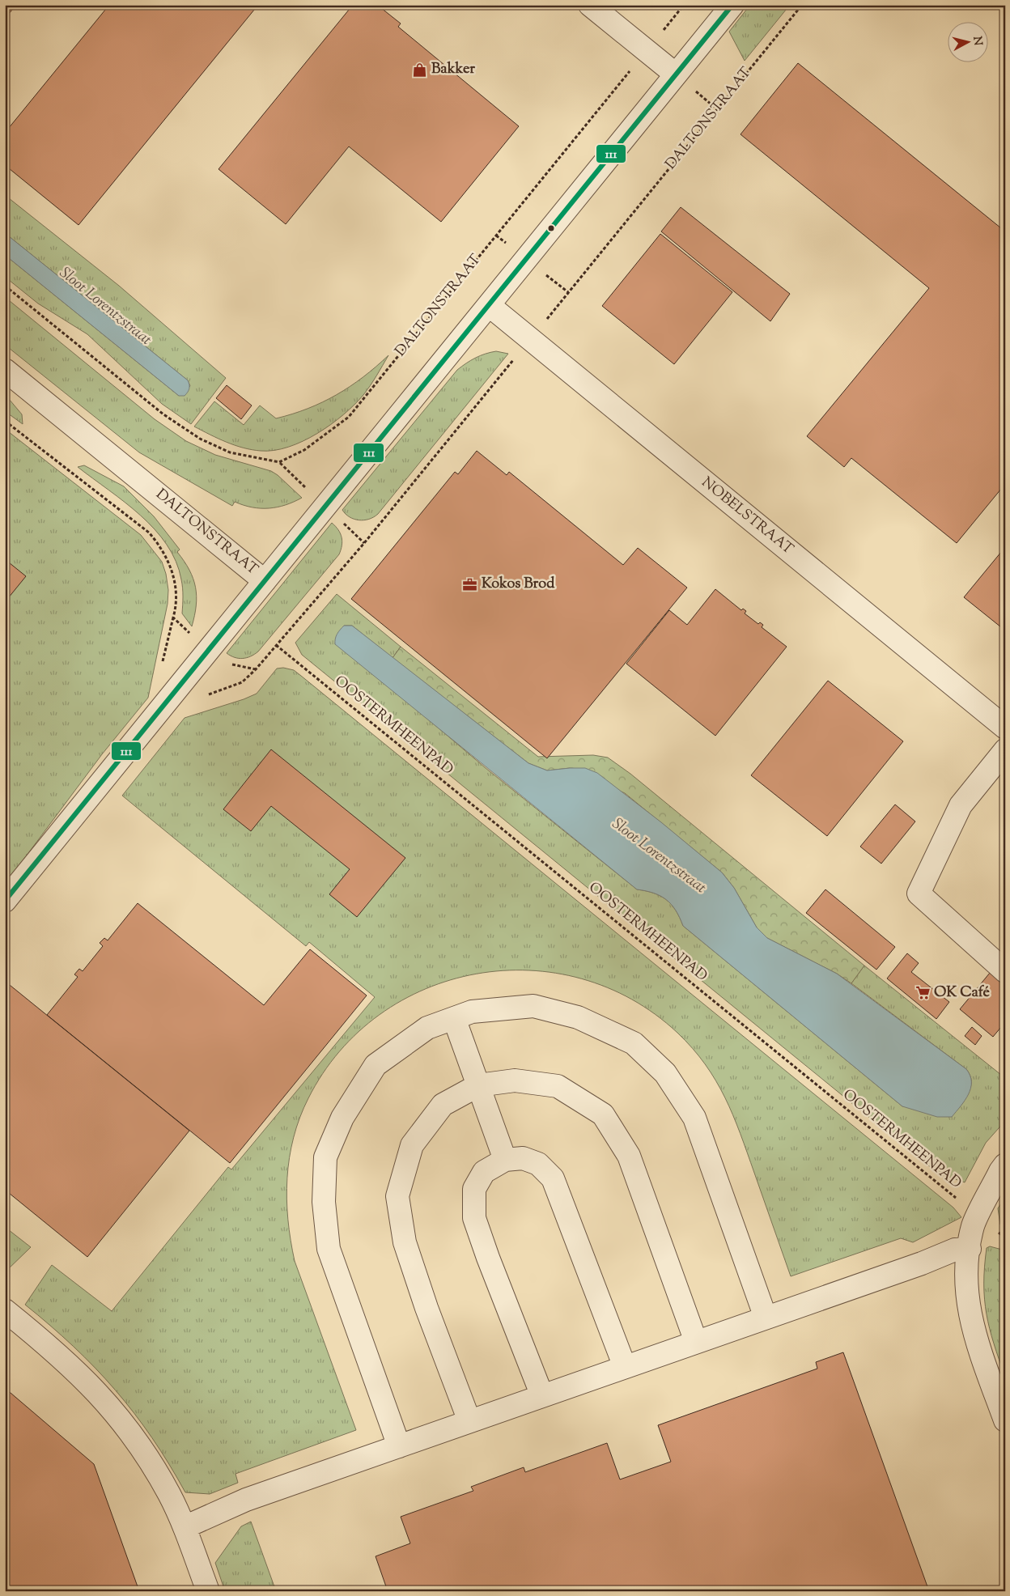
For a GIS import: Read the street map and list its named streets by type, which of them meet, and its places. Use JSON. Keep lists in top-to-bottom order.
{
  "streets": {
    "street": ["DALTONSTRAAT", "NOBELSTRAAT"],
    "path": ["OOSTERMHEENPAD"]
  },
  "crossings": [
    ["DALTONSTRAAT", "NOBELSTRAAT"],
    ["DALTONSTRAAT", "OOSTERMHEENPAD"]
  ],
  "water": ["Sloot Lorentzstraat"],
  "places": {
    "shop": ["Bakker"],
    "office": ["Kokos Brod"],
    "supermarket": ["OK Café"]
  },
  "lines": ["transit line 111"],
  "north": "right"
}
